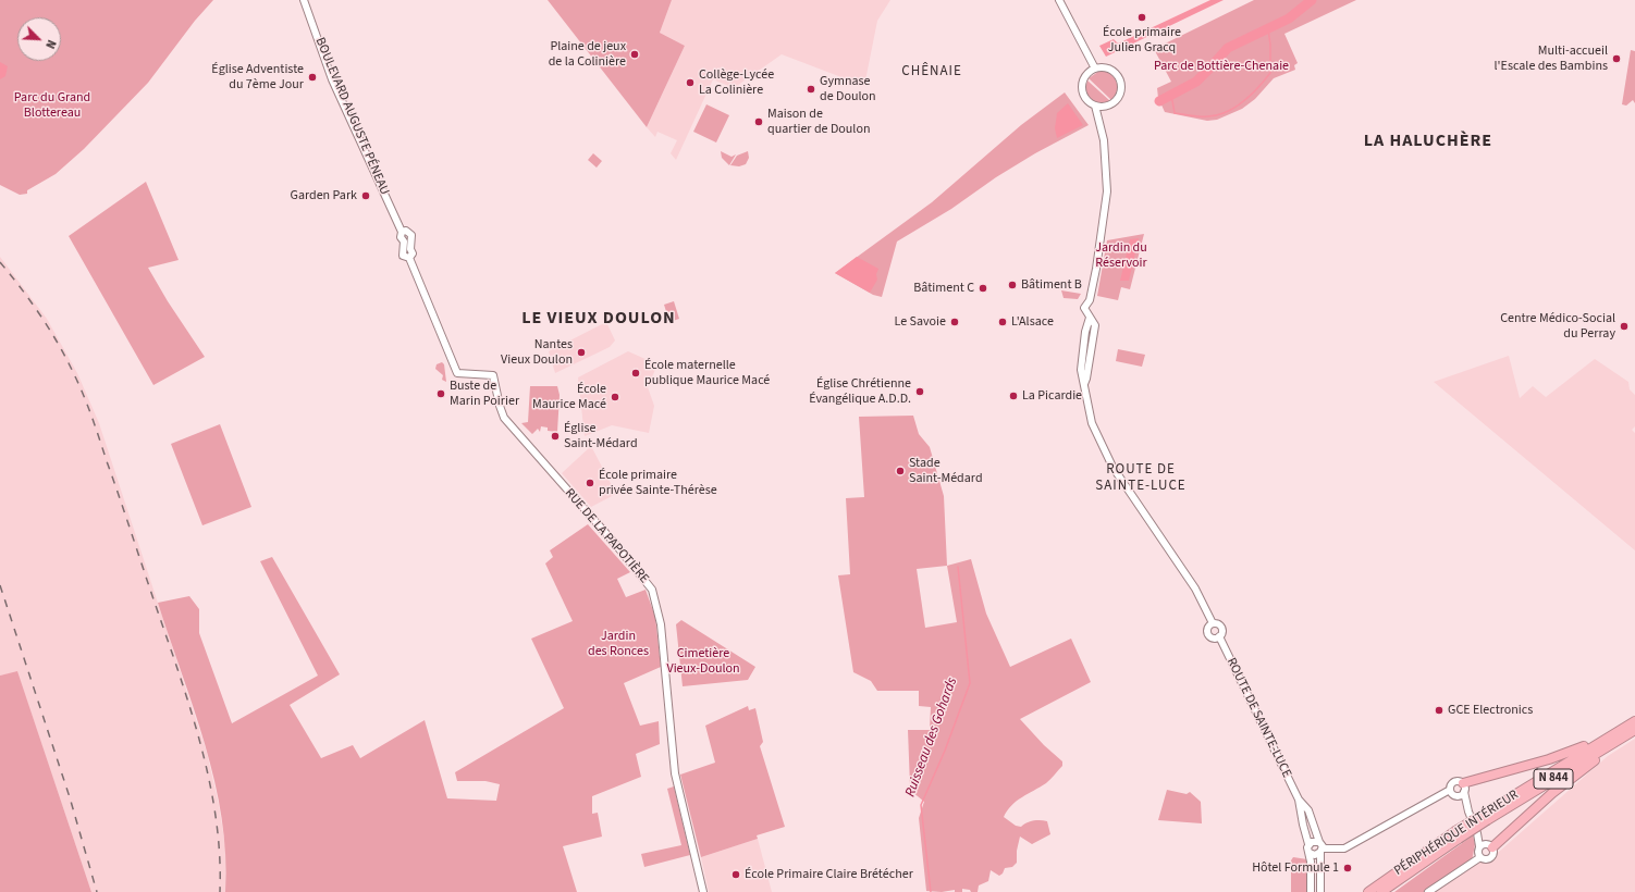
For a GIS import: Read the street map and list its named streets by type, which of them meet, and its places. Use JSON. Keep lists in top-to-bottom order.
{
  "streets": {
    "highway": ["N 844", "PÉRIPHÉRIQUE INTÉRIEUR"],
    "street": ["BOULEVARD AUGUSTE PÉNEAU", "RUE DE LA PAPOTIÈRE", "ROUTE DE SAINTE-LUCE"]
  },
  "crossings": [
    ["BOULEVARD AUGUSTE PÉNEAU", "RUE DE LA PAPOTIÈRE"],
    ["N 844", "PÉRIPHÉRIQUE INTÉRIEUR"]
  ],
  "districts": [
    "CHÊNAIE",
    "LA HALUCHÈRE",
    "LE VIEUX DOULON",
    "ROUTE DE SAINTE-LUCE"
  ],
  "water": ["Ruisseau des Gohards"],
  "parks": [
    "Parc de Bottière-Chenaie",
    "Parc du Grand Blottereau",
    "Jardin du Réservoir",
    "Jardin des Ronces",
    "Cimetière Vieux-Doulon"
  ],
  "places": [
    "École primaire Julien Gracq",
    "Plaine de jeux de la Colinière",
    "Multi-accueil l'Escale des Bambins",
    "Église Adventiste du 7ème Jour",
    "Collège-Lycée La Colinière",
    "Gymnase de Doulon",
    "Maison de quartier de Doulon",
    "Garden Park",
    "Bâtiment B",
    "Bâtiment C",
    "Le Savoie",
    "L'Alsace",
    "Centre Médico-Social du Perray",
    "Nantes Vieux Doulon",
    "École maternelle publique Maurice Macé",
    "Église Chrétienne Évangélique A.D.D.",
    "Buste de Marin Poirier",
    "La Picardie",
    "École Maurice Macé",
    "Église Saint-Médard",
    "Stade Saint-Médard",
    "École primaire privée Sainte-Thérèse",
    "GCE Electronics",
    "Hôtel Formule 1",
    "École Primaire Claire Brétécher"
  ],
  "north": "bottom right"
}
